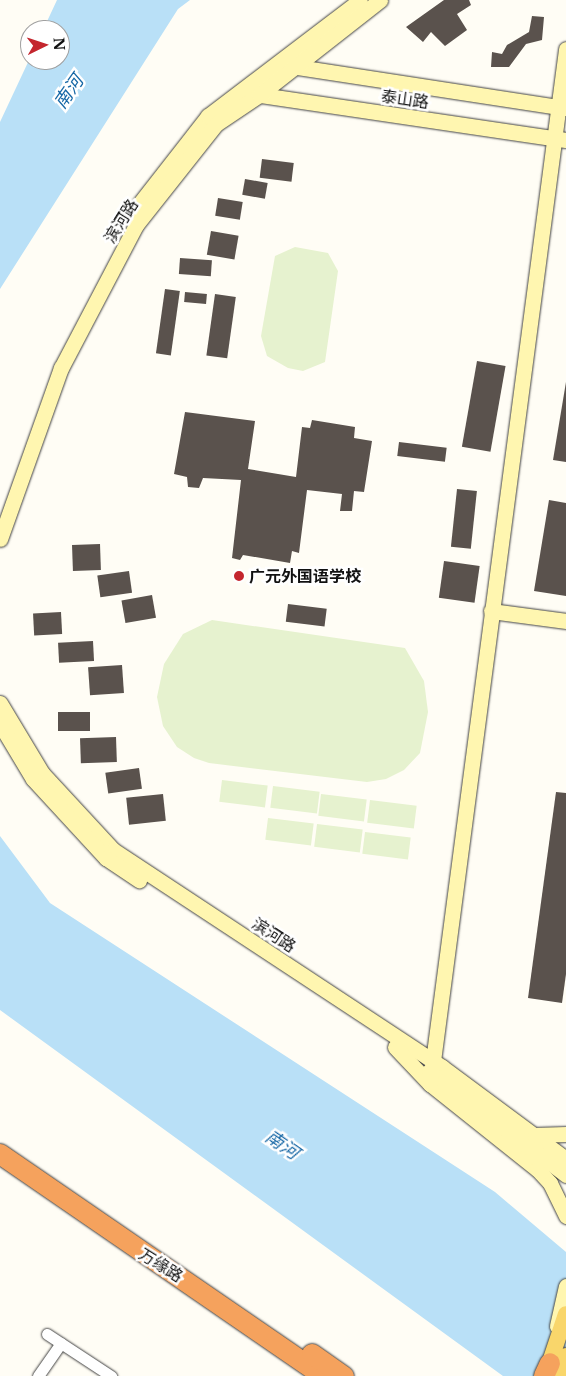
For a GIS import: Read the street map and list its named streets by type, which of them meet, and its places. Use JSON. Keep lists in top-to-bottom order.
{
  "streets": {
    "highway": ["万缘路"],
    "street": ["泰山路", "滨河路"]
  },
  "crossings": [
    ["泰山路", "滨河路"]
  ],
  "water": ["南河"],
  "places": ["广元外国语学校"],
  "north": "right"
}
